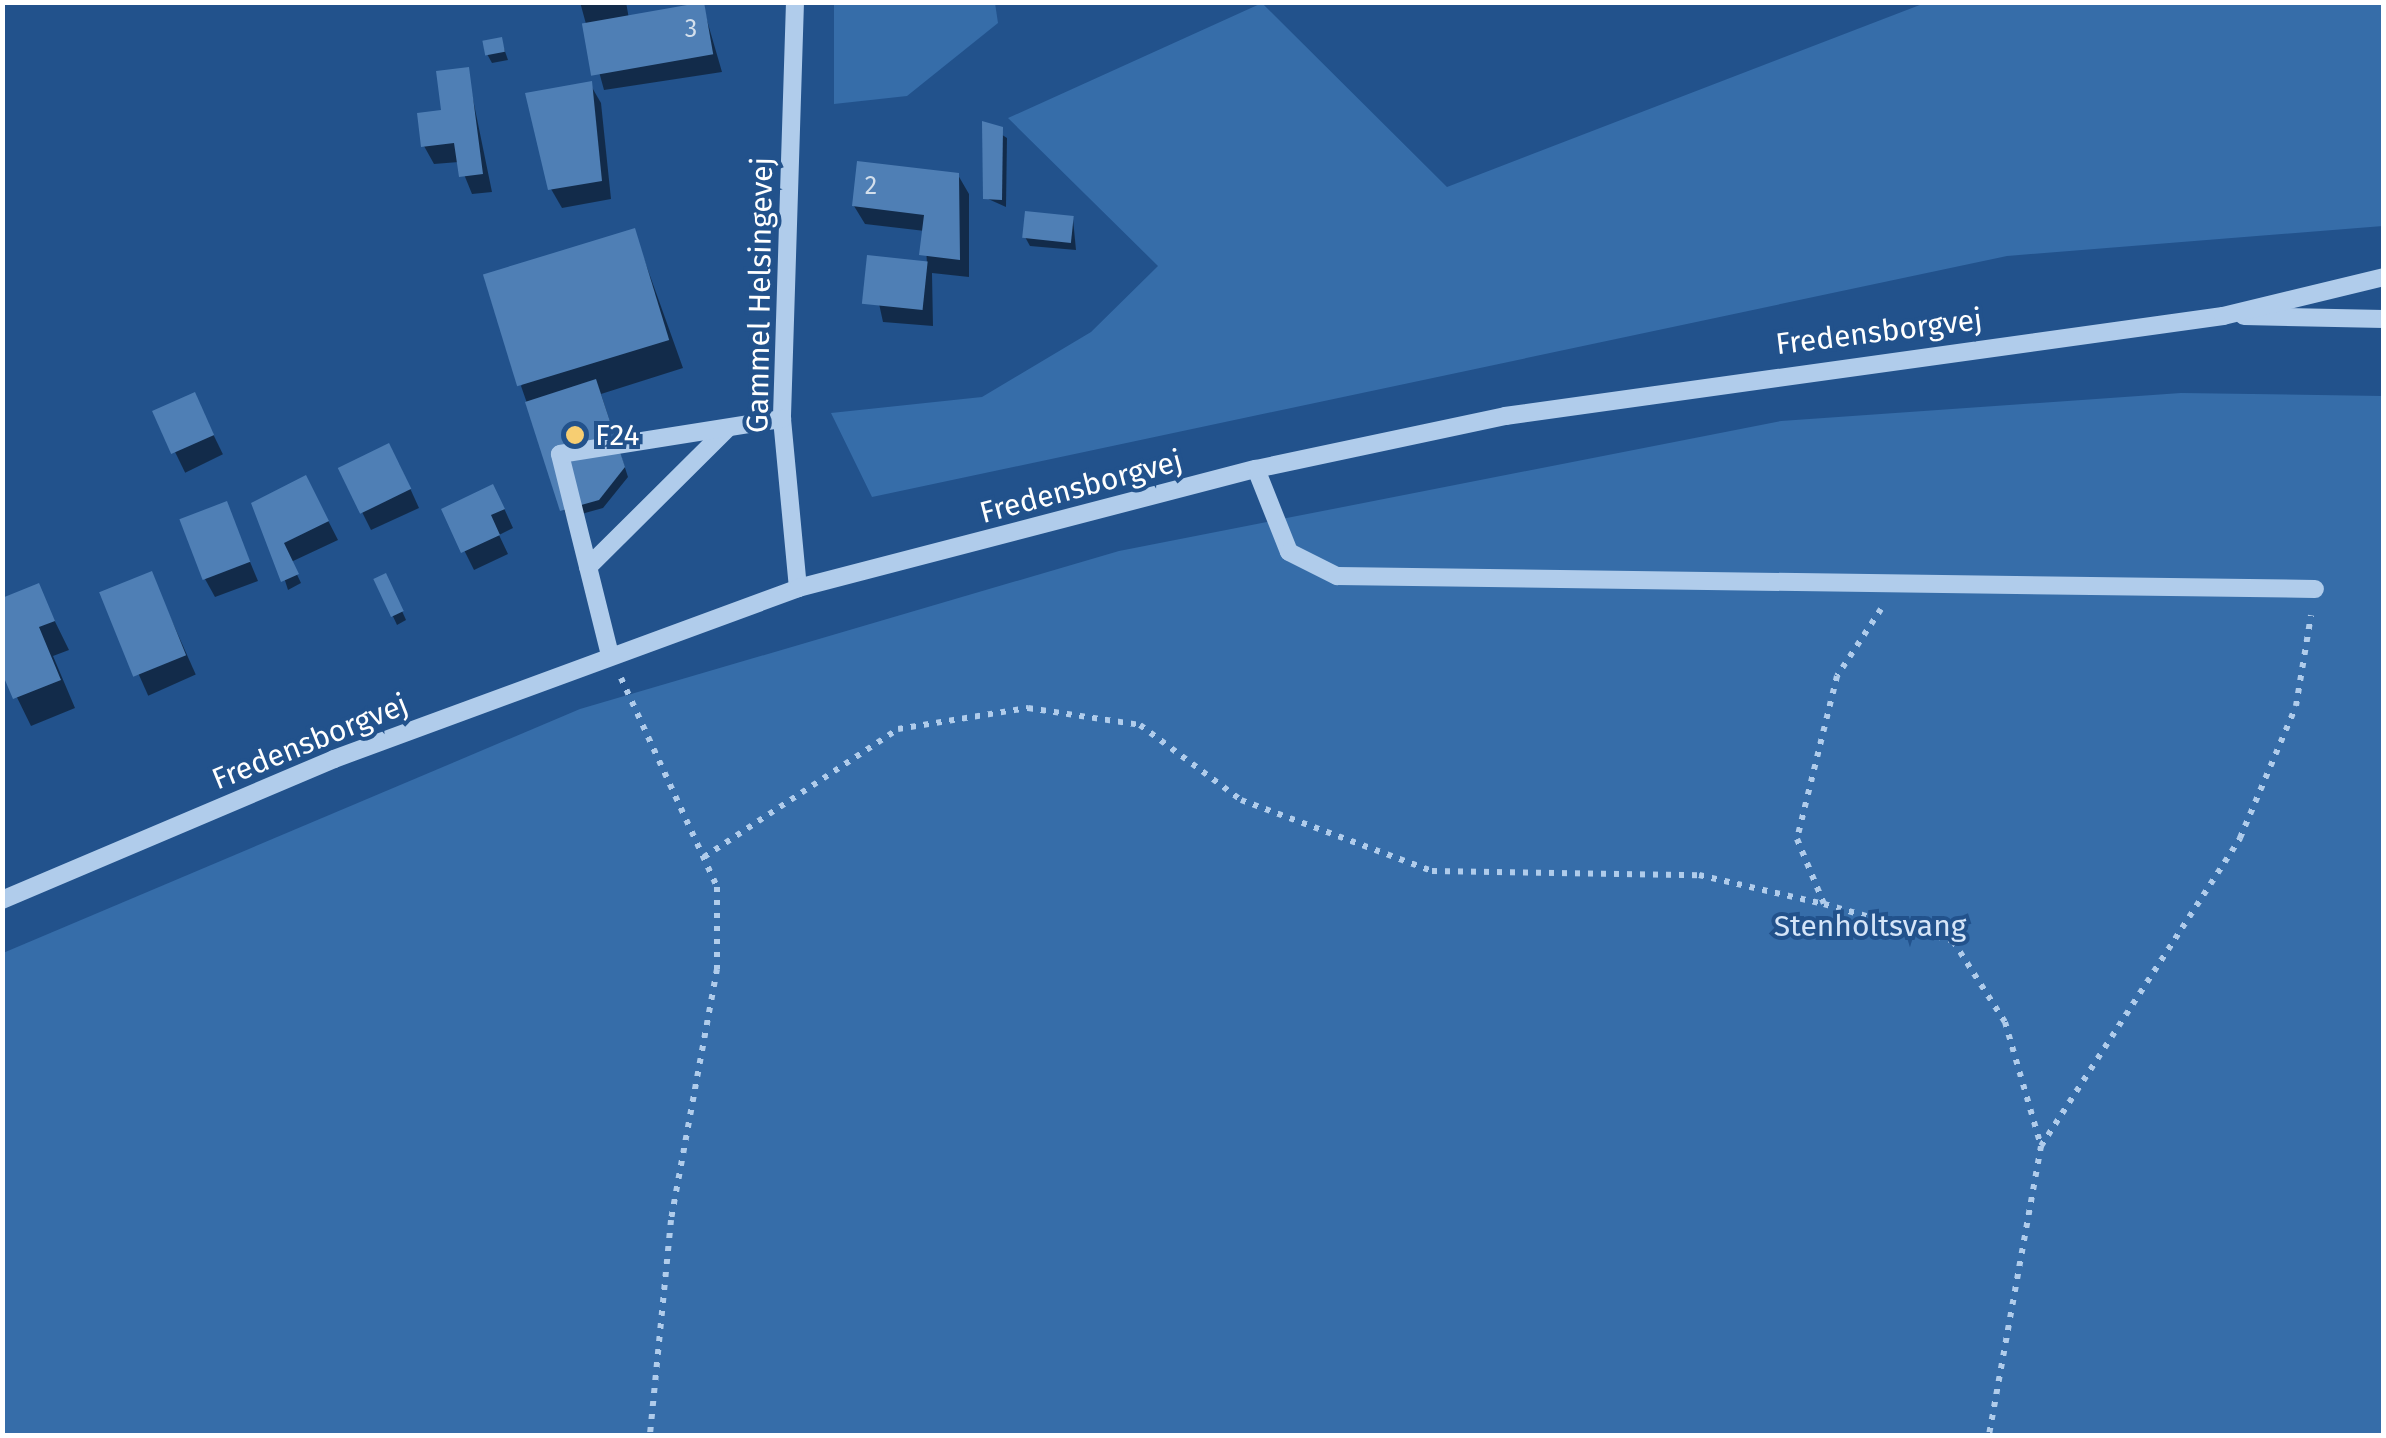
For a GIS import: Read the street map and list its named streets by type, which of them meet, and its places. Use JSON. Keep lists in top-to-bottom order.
{
  "streets": {
    "street": ["Gammel Helsingevej", "Fredensborgvej"]
  },
  "crossings": [
    ["Gammel Helsingevej", "Fredensborgvej"]
  ],
  "parks": ["Stenholtsvang"],
  "places": ["F24"],
  "house_numbers": ["3", "2"]
}
